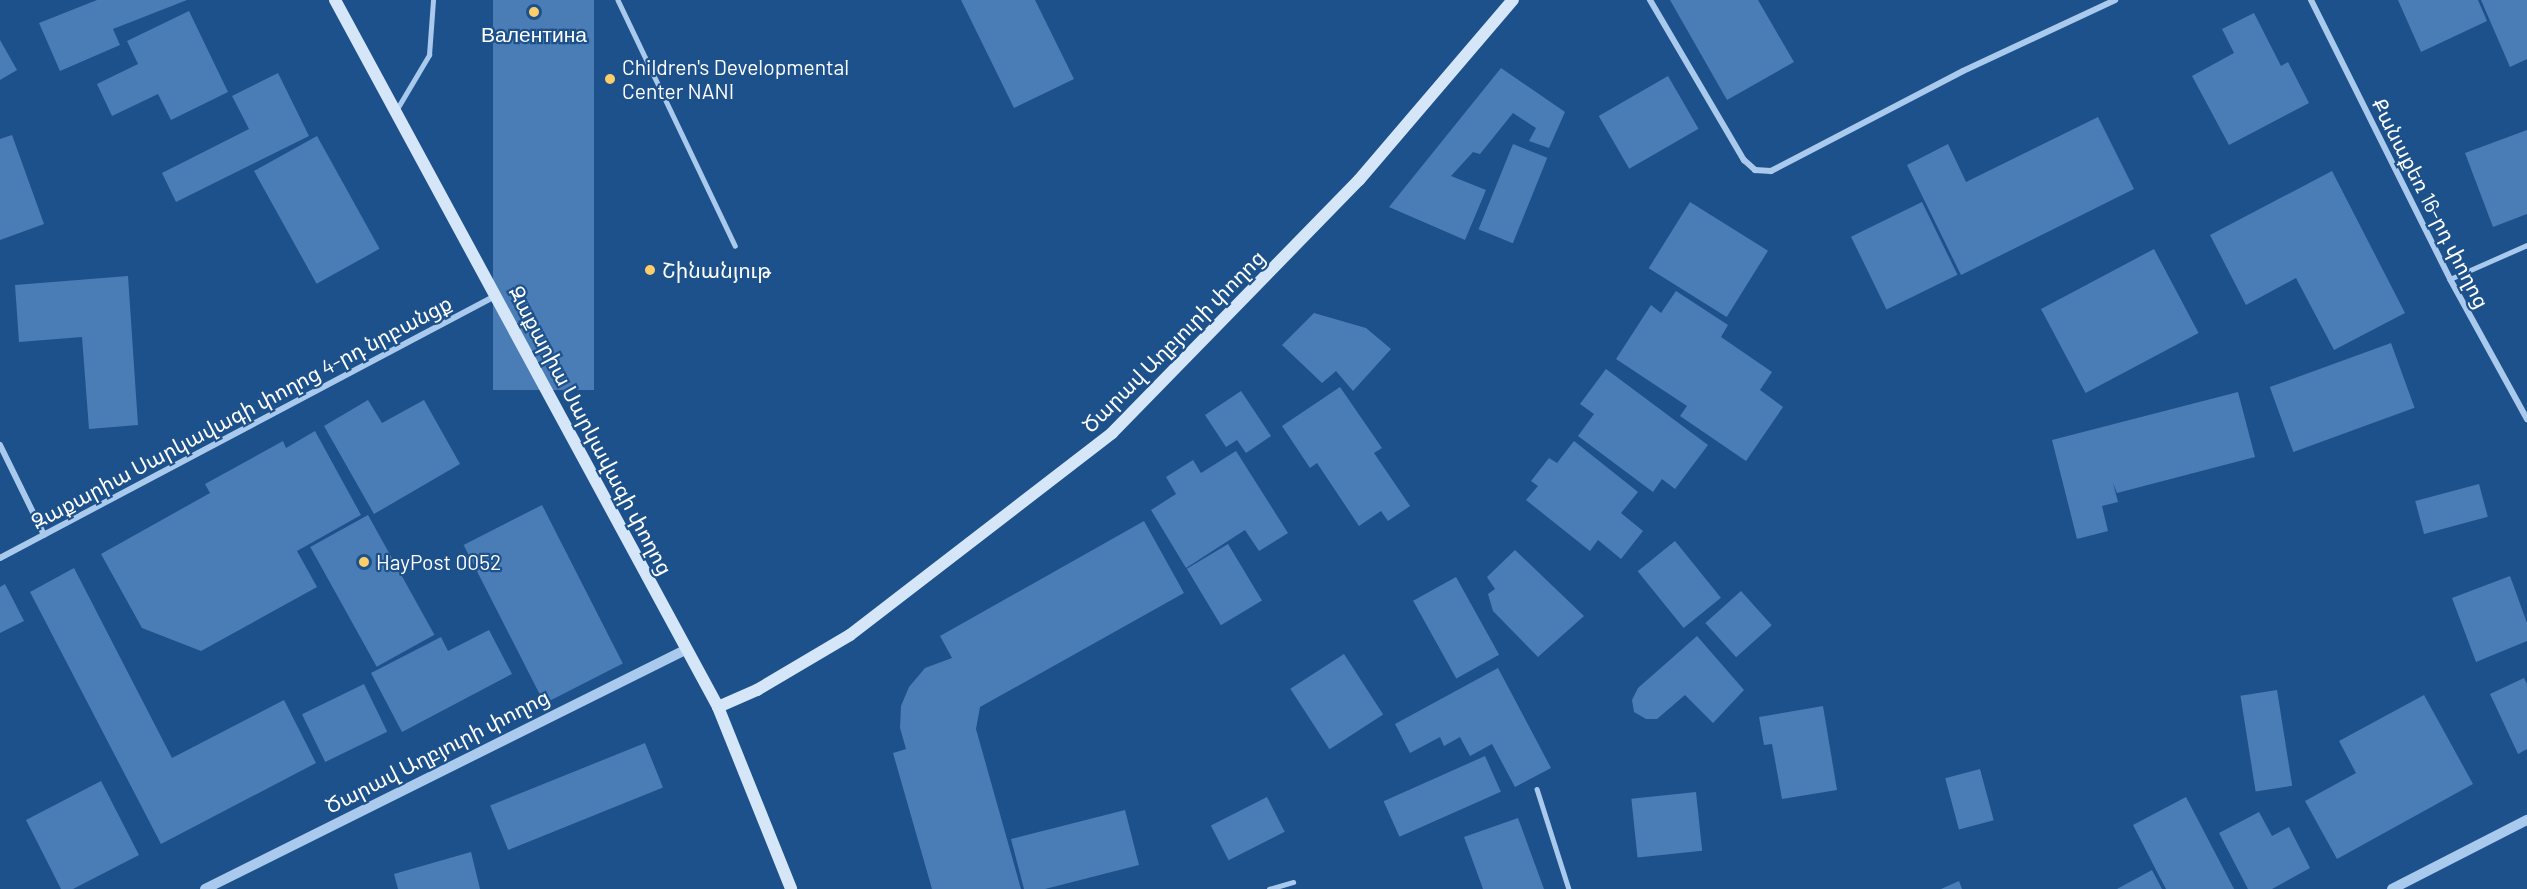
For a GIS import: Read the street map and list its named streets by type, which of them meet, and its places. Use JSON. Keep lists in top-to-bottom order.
{
  "streets": {
    "main road": ["Ծարավ Աղբյուրի փողոց", "Զաքարիա Սարկավագի փողոց"],
    "street": ["Քանաքեռ 16-րդ փողոց", "Զաքարիա Սարկավագի փողոց 4-րդ նրբանցք"]
  },
  "crossings": [
    ["Ծարավ Աղբյուրի փողոց", "Զաքարիա Սարկավագի փողոց"],
    ["Զաքարիա Սարկավագի փողոց 4-րդ նրբանցք", "Զաքարիա Սարկավագի փողոց"]
  ],
  "places": [
    "Валентина",
    "Children's Developmental Center NANI",
    "Շինանյութ",
    "HayPost 0052"
  ]
}
